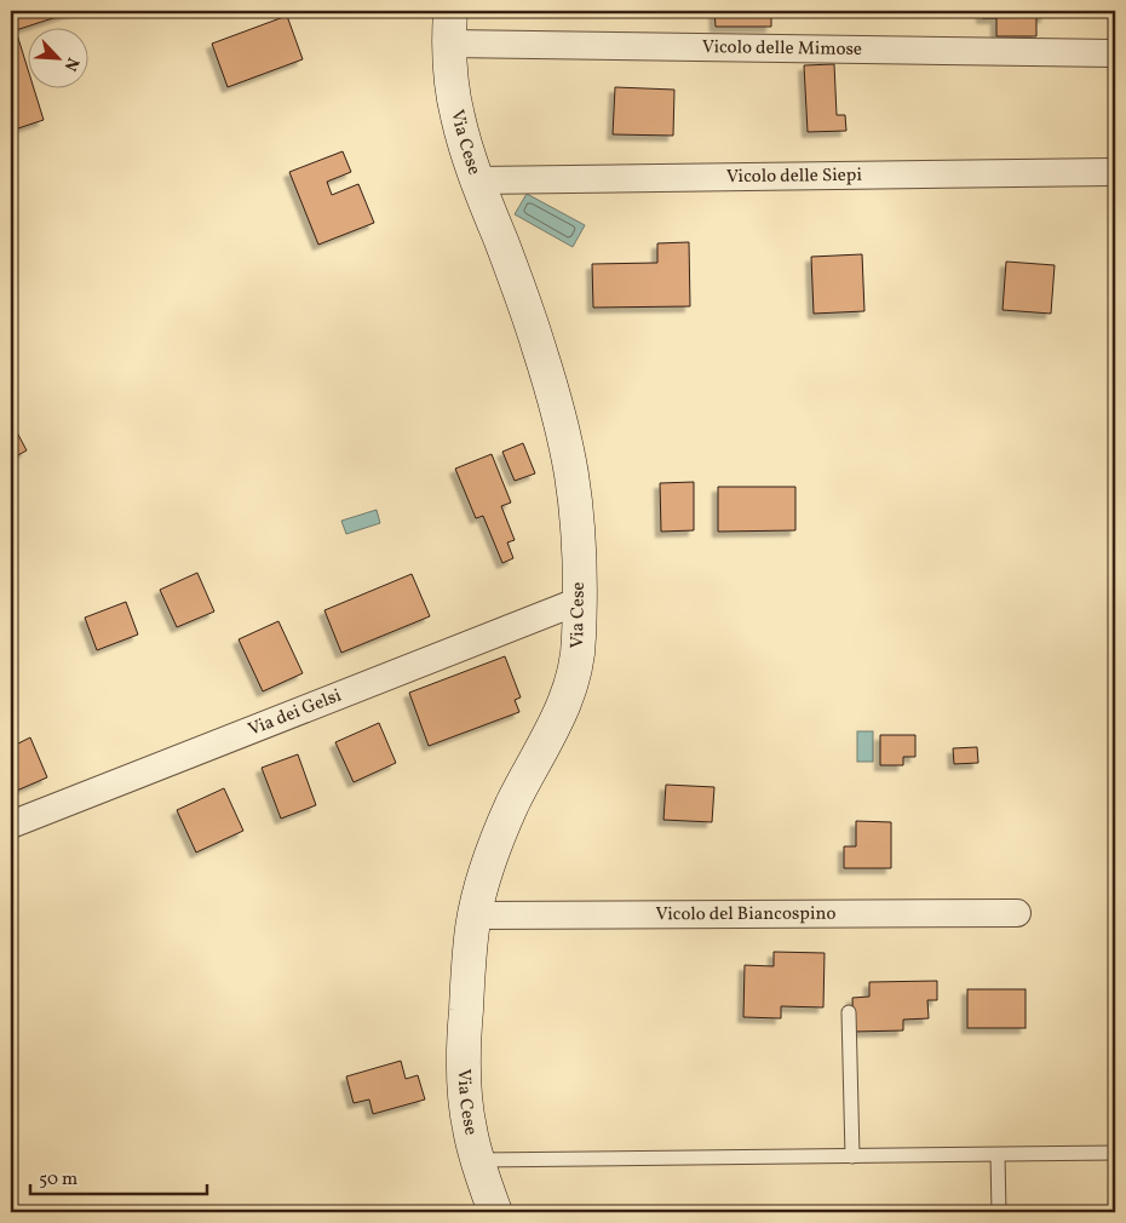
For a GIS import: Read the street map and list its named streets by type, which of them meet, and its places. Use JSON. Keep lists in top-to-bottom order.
{
  "streets": {
    "street": [
      "Vicolo delle Mimose",
      "Via Cese",
      "Vicolo delle Siepi",
      "Via dei Gelsi",
      "Vicolo del Biancospino"
    ]
  },
  "crossings": [
    ["Vicolo delle Mimose", "Via Cese"],
    ["Via Cese", "Vicolo delle Siepi"],
    ["Via Cese", "Via dei Gelsi"],
    ["Via Cese", "Vicolo del Biancospino"]
  ],
  "scale_bar": "50 m",
  "north": "bottom right"
}
